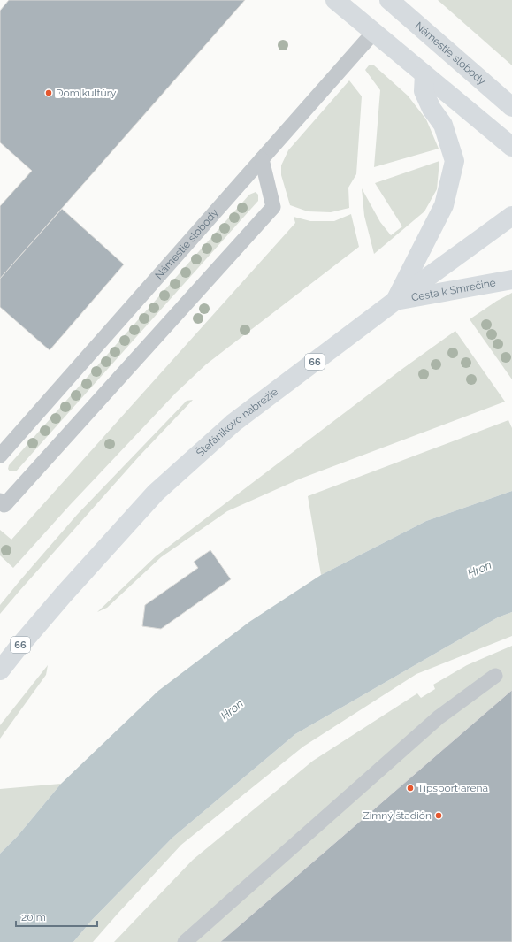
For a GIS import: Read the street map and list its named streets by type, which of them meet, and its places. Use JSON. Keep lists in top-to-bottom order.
{
  "streets": {
    "street": [
      "Námestie slobody",
      "Cesta k Smrečine",
      "66",
      "Štefánikovo nábrežie"
    ]
  },
  "crossings": [
    ["Cesta k Smrečine", "Štefánikovo nábrežie"]
  ],
  "water": ["Hron"],
  "places": ["Dom kultúry", "Tipsport arena", "Zimný štadión"],
  "scale_bar": "20 m"
}
